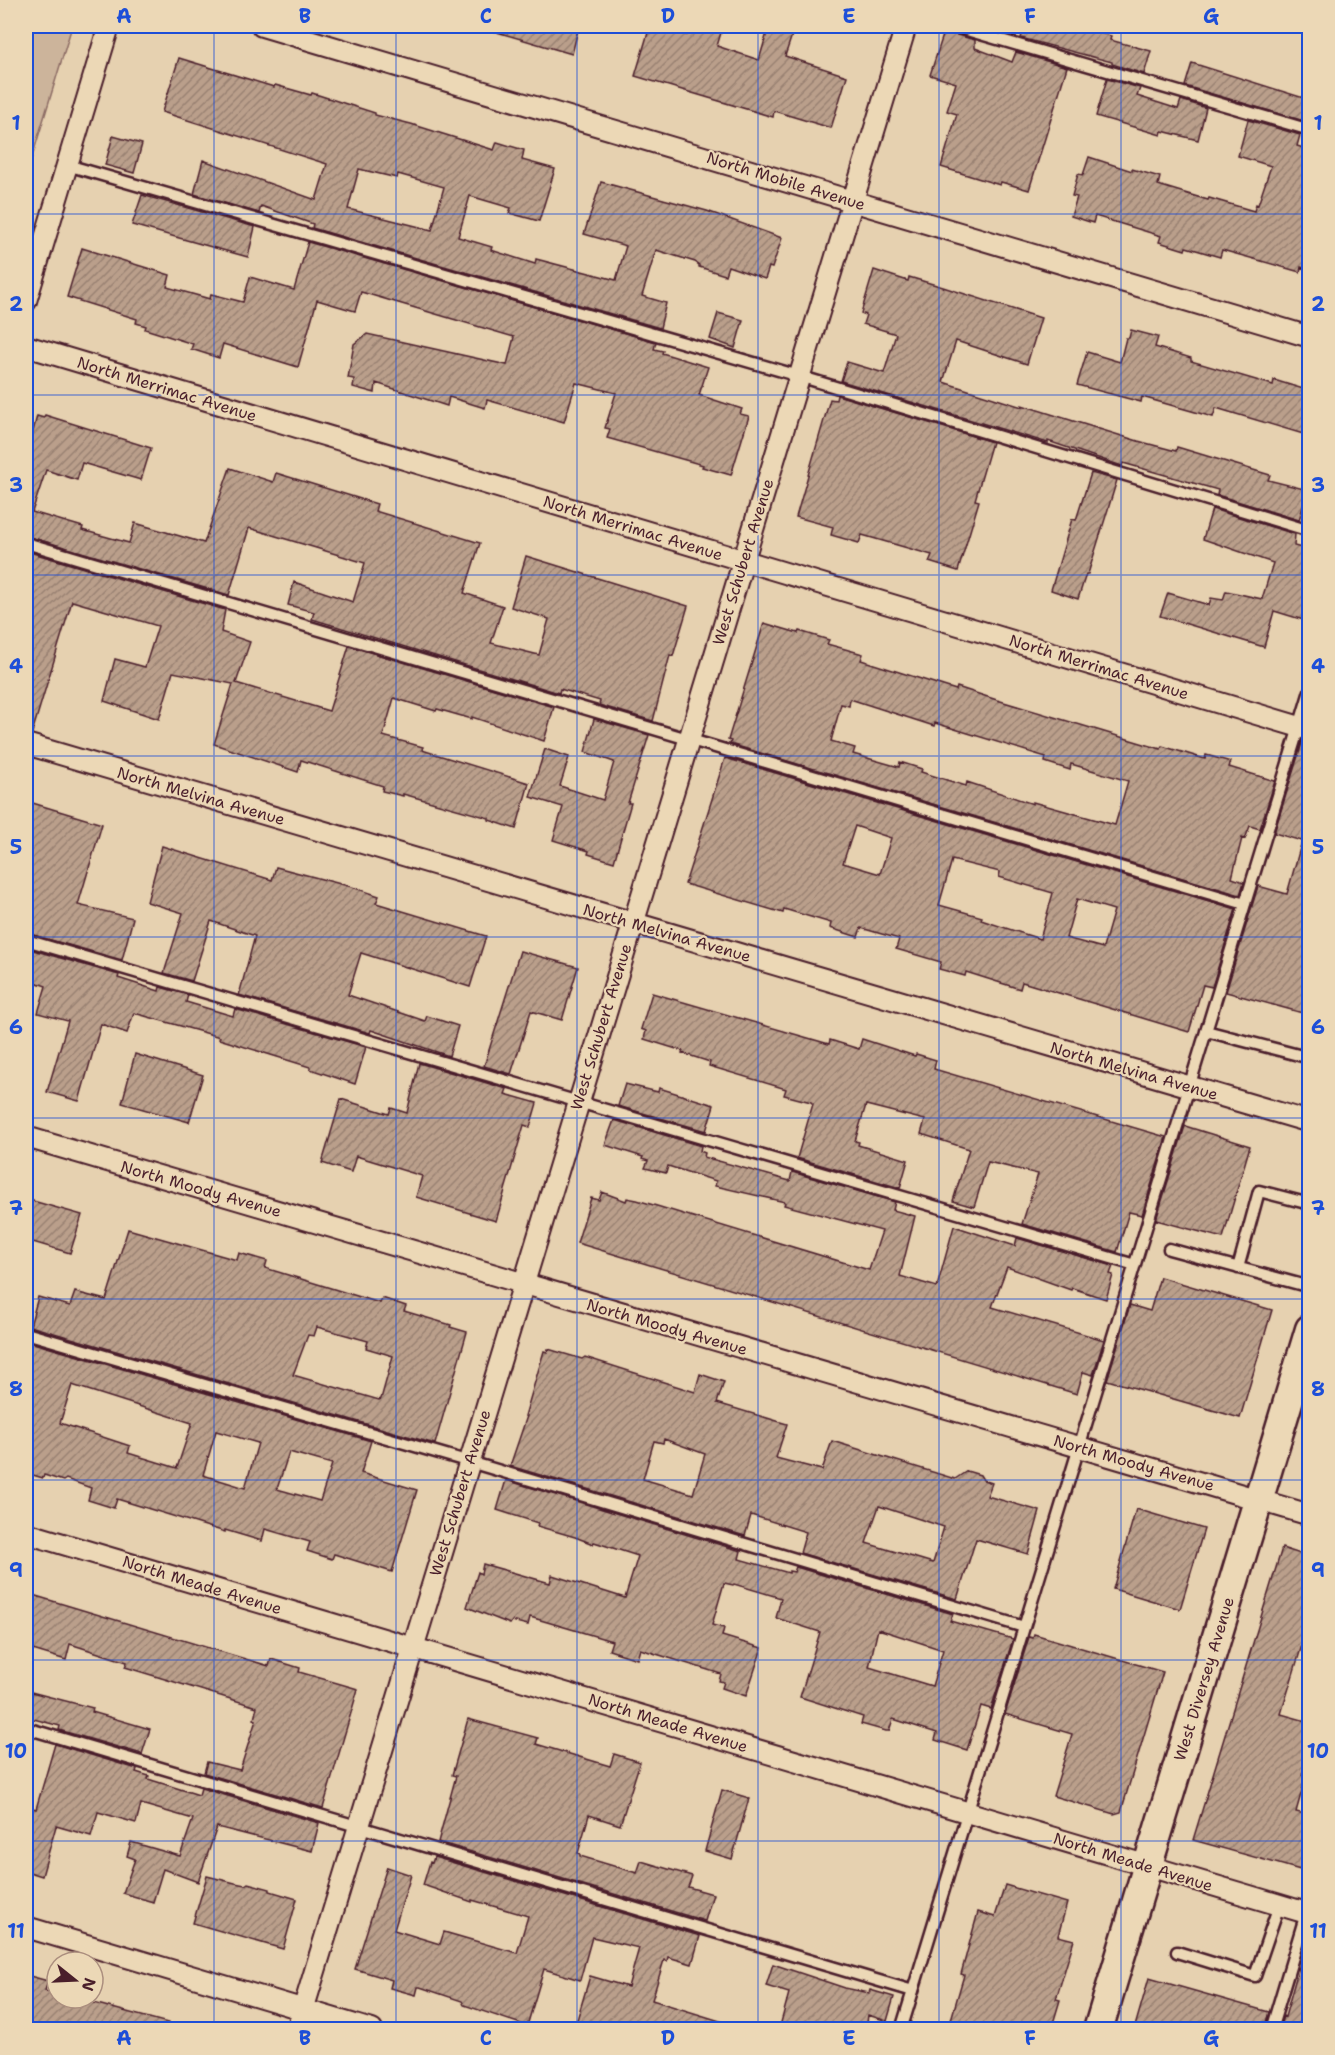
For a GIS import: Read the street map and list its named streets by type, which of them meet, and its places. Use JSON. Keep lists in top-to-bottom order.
{
  "streets": {
    "main road": ["West Diversey Avenue"],
    "street": [
      "North Mobile Avenue",
      "North Merrimac Avenue",
      "West Schubert Avenue",
      "North Melvina Avenue",
      "North Moody Avenue",
      "North Meade Avenue"
    ]
  },
  "crossings": [
    ["North Mobile Avenue", "West Schubert Avenue"],
    ["North Merrimac Avenue", "West Schubert Avenue"],
    ["West Schubert Avenue", "North Melvina Avenue"],
    ["West Schubert Avenue", "North Moody Avenue"],
    ["West Schubert Avenue", "North Meade Avenue"],
    ["North Moody Avenue", "West Diversey Avenue"],
    ["North Meade Avenue", "West Diversey Avenue"]
  ],
  "north": "right",
  "grid": {
    "columns": [
      "A",
      "B",
      "C",
      "D",
      "E",
      "F",
      "G"
    ],
    "rows": [
      "1",
      "2",
      "3",
      "4",
      "5",
      "6",
      "7",
      "8",
      "9",
      "10",
      "11"
    ]
  }
}
